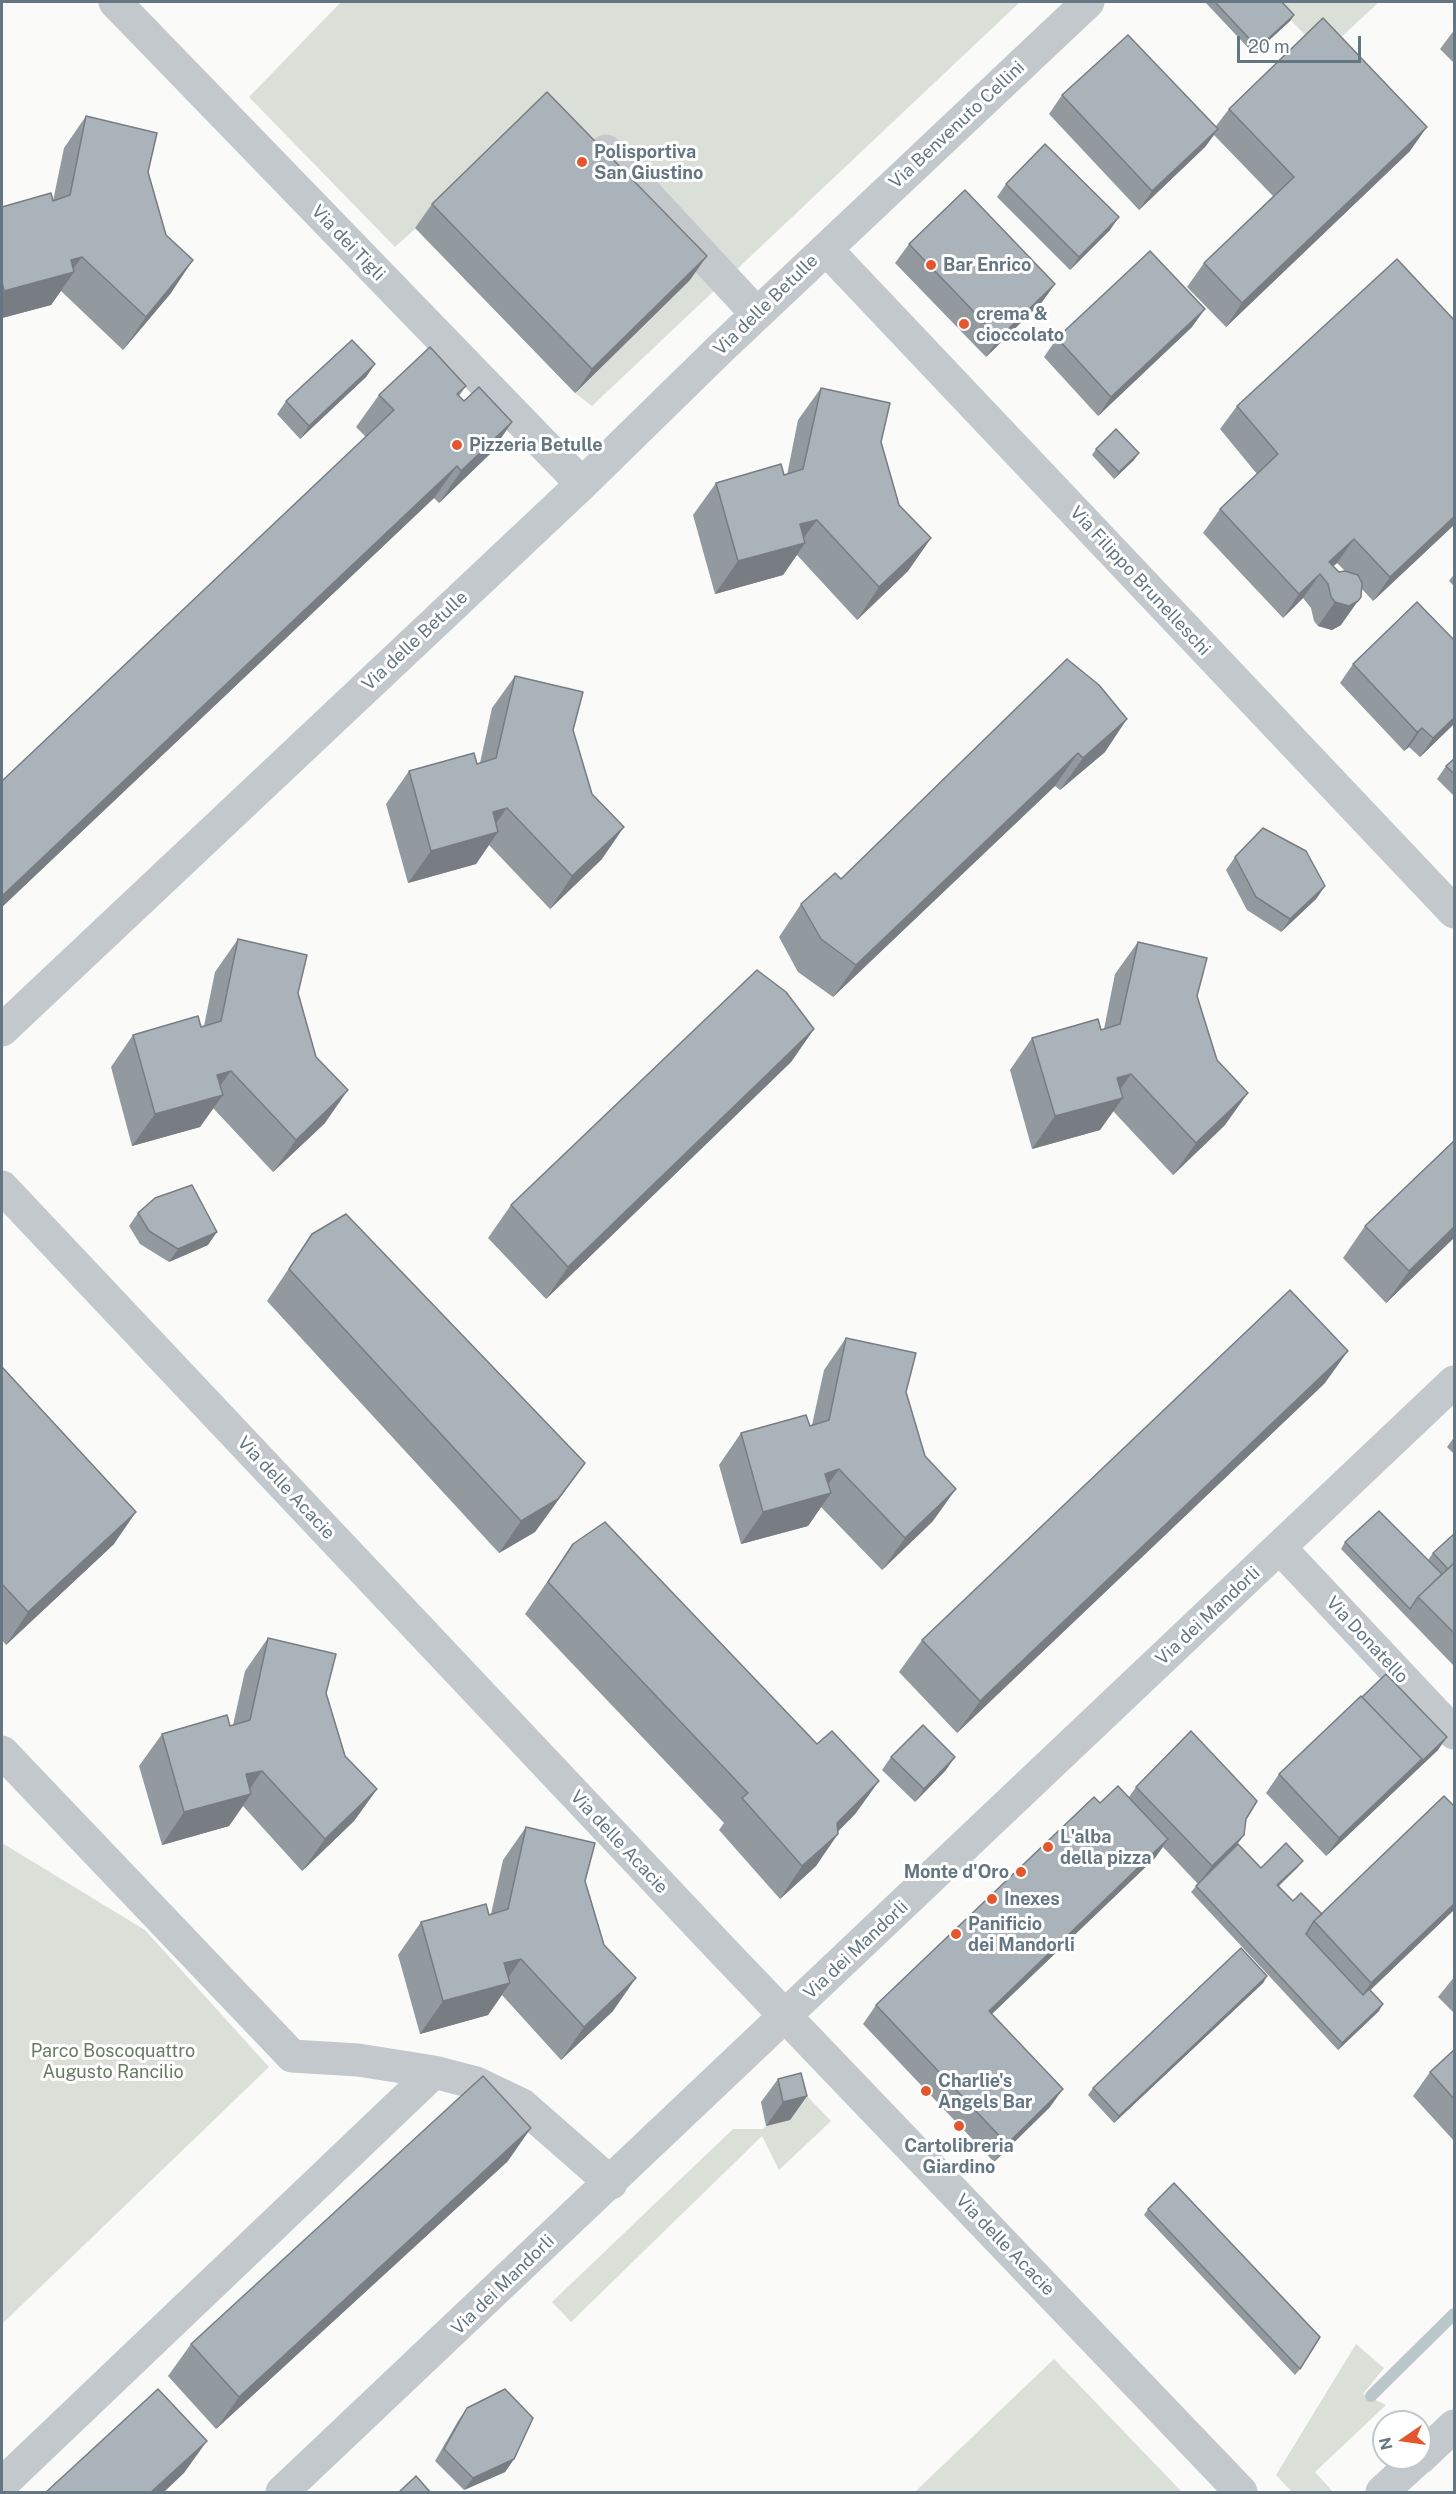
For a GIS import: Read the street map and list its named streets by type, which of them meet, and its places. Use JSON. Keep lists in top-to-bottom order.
{
  "streets": {
    "street": [
      "Via Benvenuto Cellini",
      "Via dei Tigli",
      "Via delle Betulle",
      "Via Filippo Brunelleschi",
      "Via delle Acacie",
      "Via dei Mandorli",
      "Via Donatello"
    ]
  },
  "crossings": [
    ["Via Benvenuto Cellini", "Via delle Betulle"],
    ["Via Benvenuto Cellini", "Via Filippo Brunelleschi"],
    ["Via dei Tigli", "Via delle Betulle"],
    ["Via delle Betulle", "Via Filippo Brunelleschi"],
    ["Via delle Acacie", "Via dei Mandorli"],
    ["Via dei Mandorli", "Via Donatello"]
  ],
  "parks": ["Parco Boscoquattro Augusto Rancilio"],
  "places": [
    "Polisportiva San Giustino",
    "Bar Enrico",
    "crema & cioccolato",
    "Pizzeria Betulle",
    "L'alba della pizza",
    "Monte d'Oro",
    "Inexes",
    "Panificio dei Mandorli",
    "Charlie's Angels Bar",
    "Cartolibreria Giardino"
  ],
  "scale_bar": "20 m",
  "north": "left"
}
